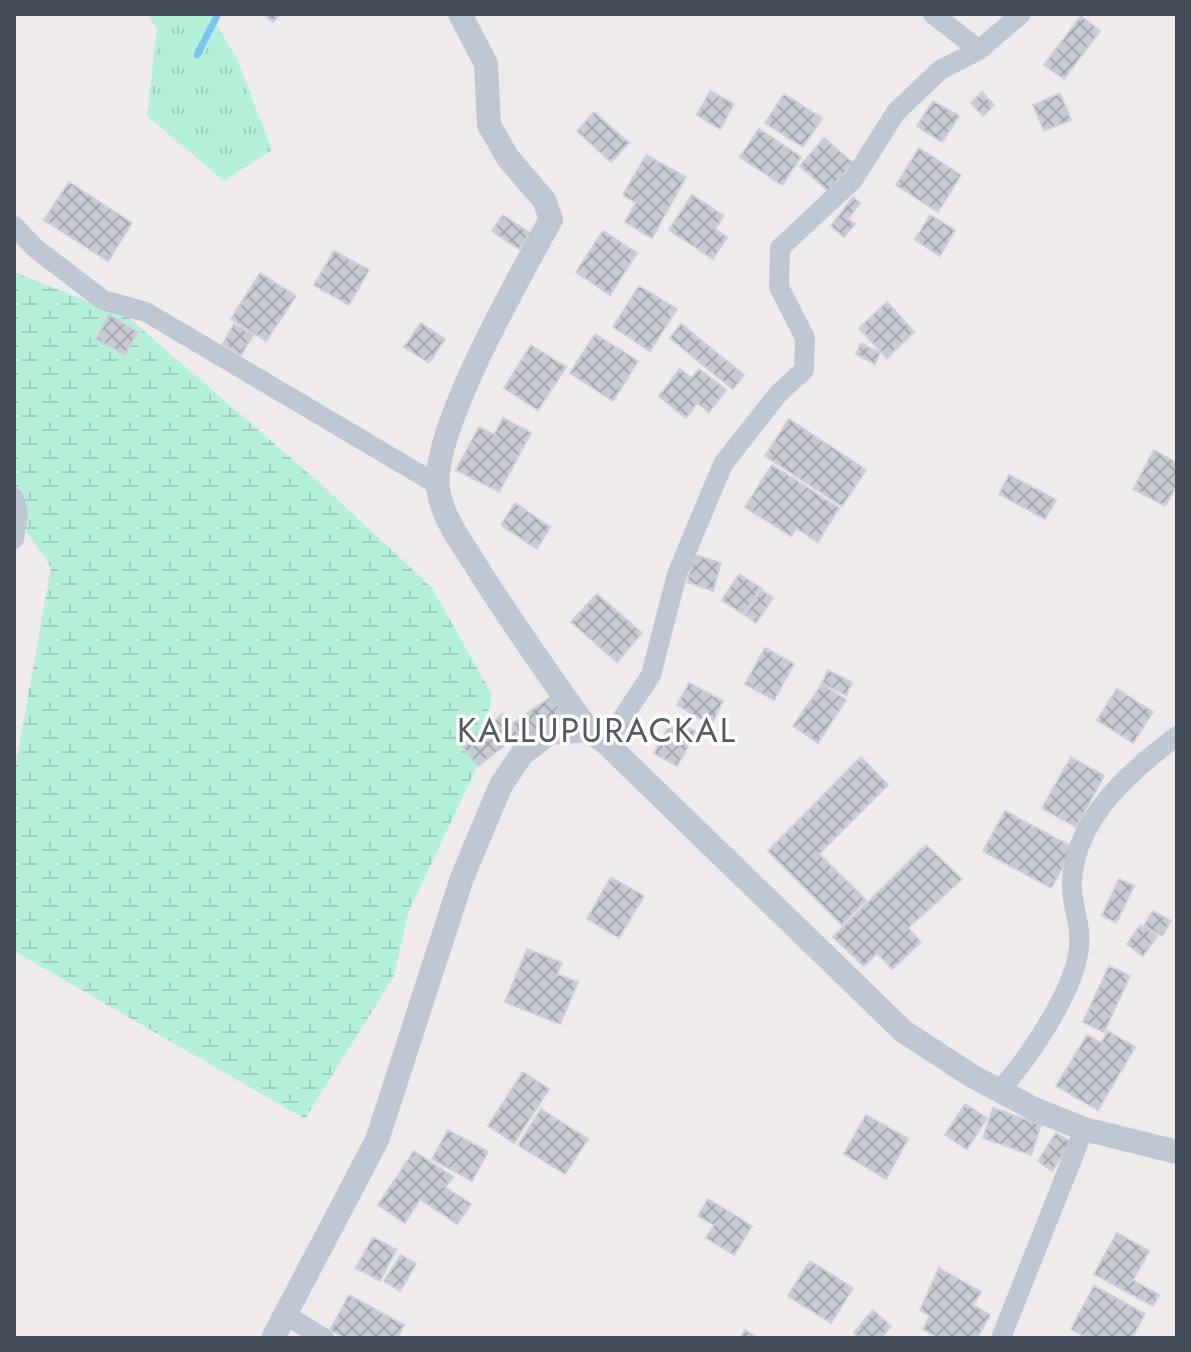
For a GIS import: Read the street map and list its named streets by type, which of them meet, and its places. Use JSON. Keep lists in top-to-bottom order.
{
  "districts": ["KALLUPURACKAL"]
}
